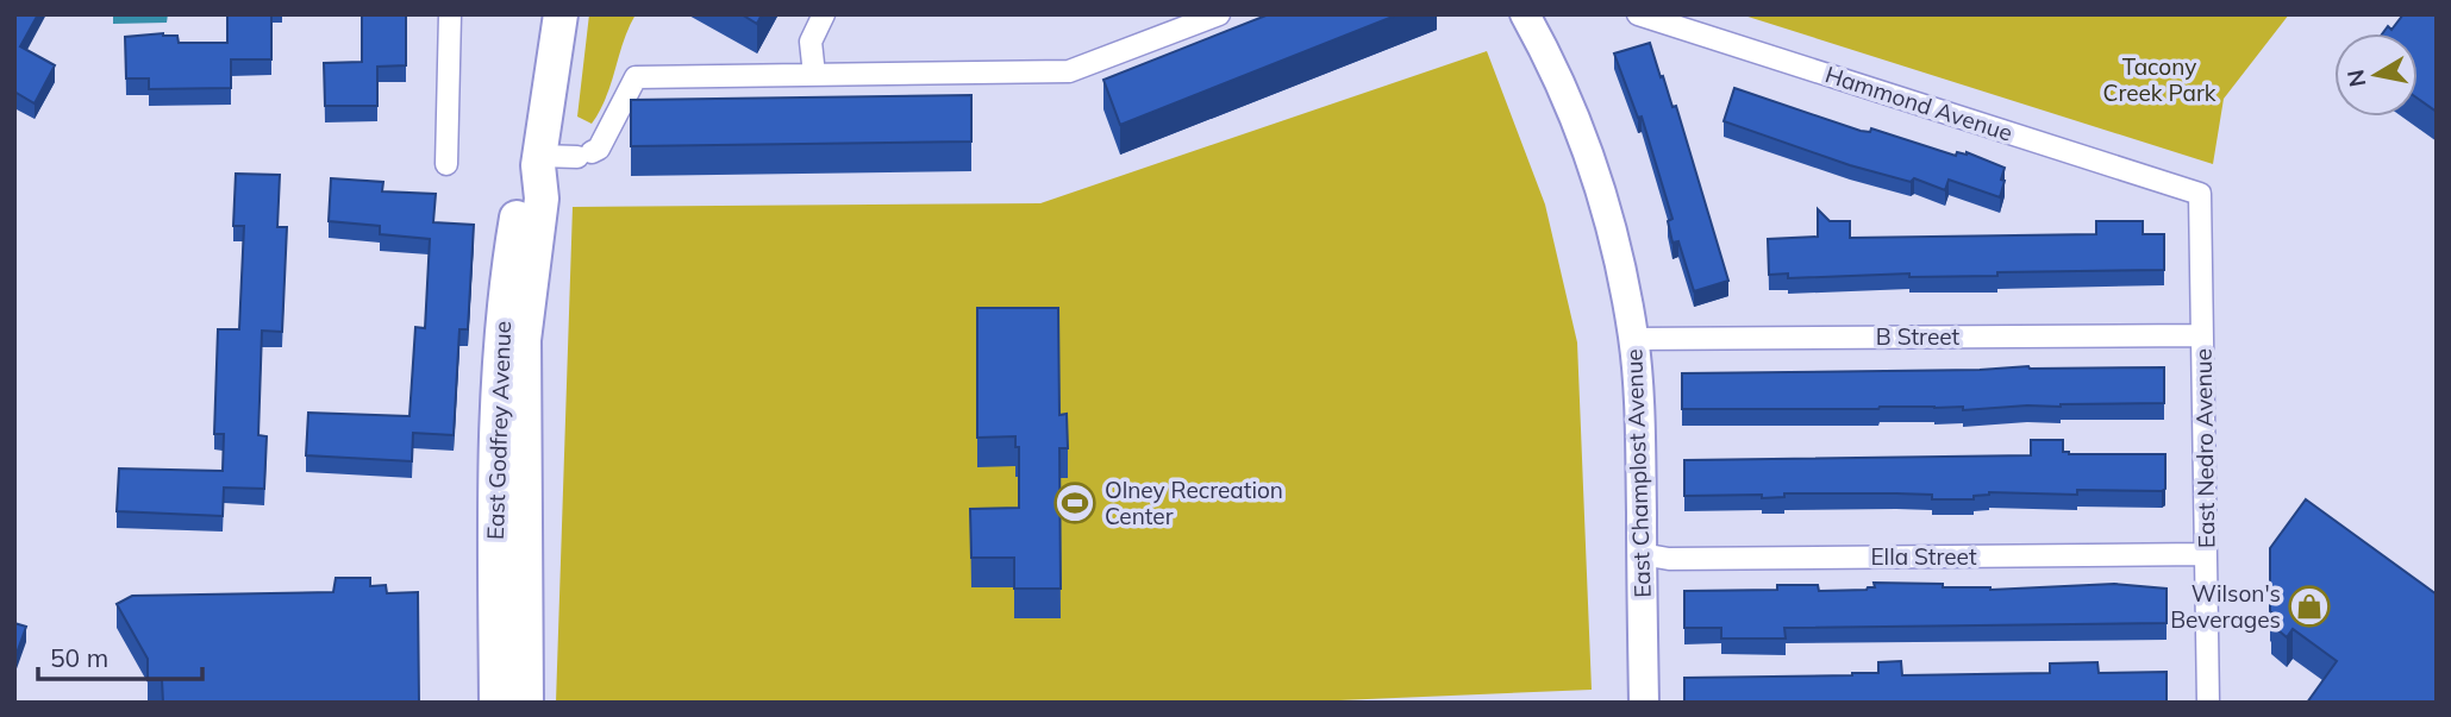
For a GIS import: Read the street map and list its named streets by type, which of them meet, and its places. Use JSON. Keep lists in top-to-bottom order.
{
  "streets": {
    "main road": ["East Godfrey Avenue"],
    "street": [
      "Hammond Avenue",
      "B Street",
      "East Nedro Avenue",
      "East Champlost Avenue",
      "Ella Street"
    ]
  },
  "crossings": [
    ["Hammond Avenue", "East Nedro Avenue"],
    ["B Street", "East Nedro Avenue"],
    ["B Street", "East Champlost Avenue"],
    ["East Nedro Avenue", "Ella Street"],
    ["East Champlost Avenue", "Ella Street"]
  ],
  "parks": ["Tacony Creek Park"],
  "places": {
    "sports": ["Olney Recreation Center"],
    "shop": ["Wilson's Beverages"]
  },
  "scale_bar": "50 m",
  "north": "left"
}
